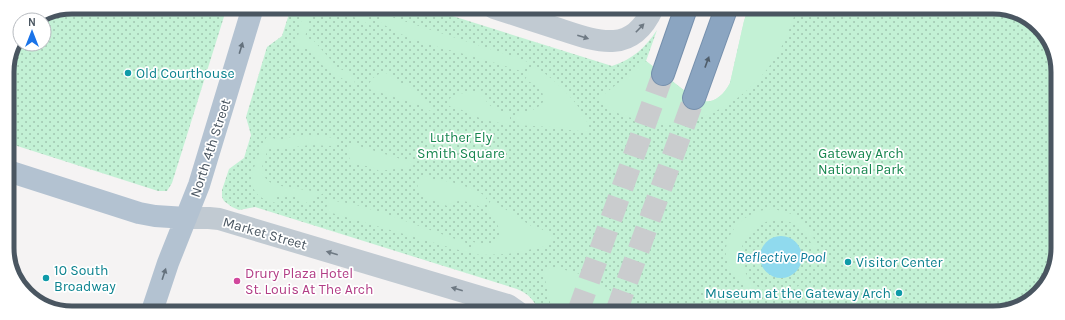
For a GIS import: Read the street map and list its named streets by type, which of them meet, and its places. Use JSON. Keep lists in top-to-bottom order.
{
  "streets": {
    "main road": ["North 4th Street", "Market Street"]
  },
  "crossings": [
    ["North 4th Street", "Market Street"]
  ],
  "one_way": ["North 4th Street", "Market Street"],
  "water": ["Reflective Pool"],
  "parks": ["Luther Ely Smith Square", "Gateway Arch National Park"],
  "places": [
    "Old Courthouse",
    "Visitor Center",
    "10 South Broadway",
    "Drury Plaza Hotel St. Louis At The Arch",
    "Museum at the Gateway Arch"
  ],
  "north": "top"
}
